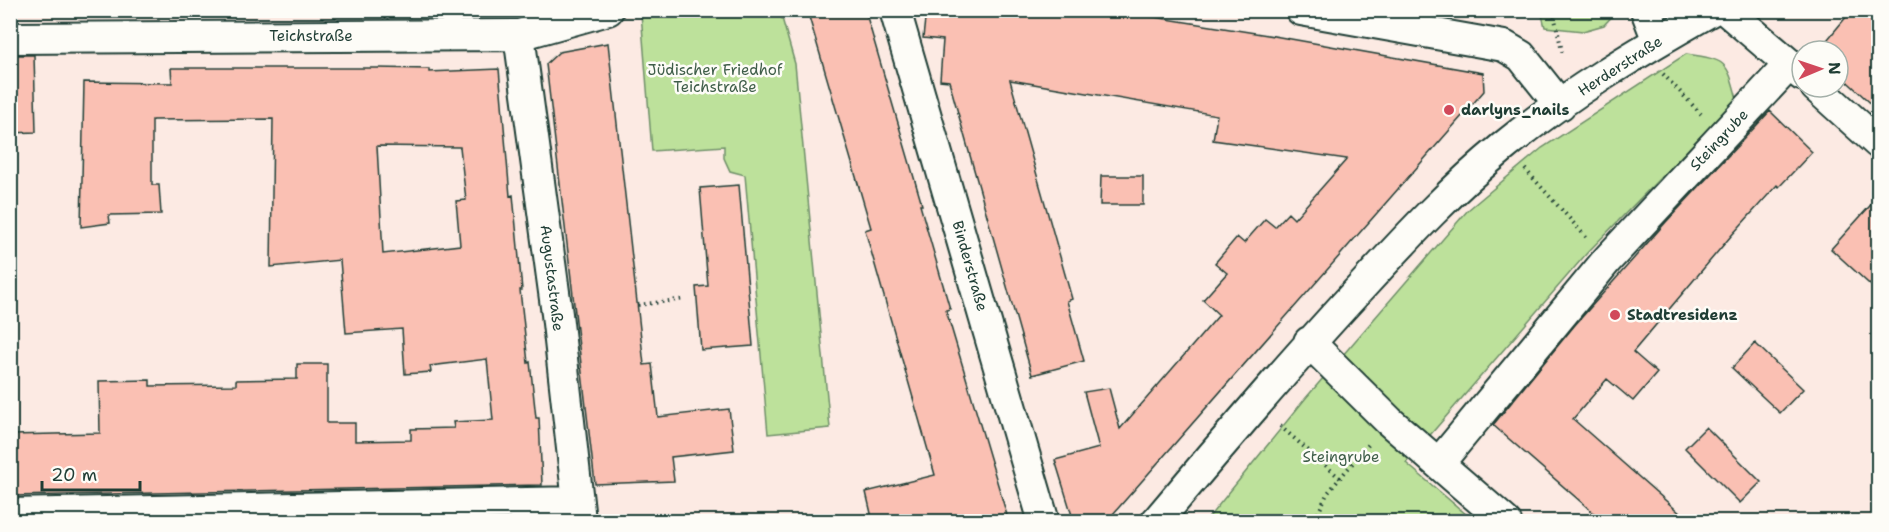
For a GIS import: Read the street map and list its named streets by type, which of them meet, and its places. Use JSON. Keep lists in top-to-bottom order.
{
  "streets": {
    "street": [
      "Teichstraße",
      "Herderstraße",
      "Steingrube",
      "Binderstraße",
      "Augustastraße"
    ]
  },
  "crossings": [
    ["Teichstraße", "Augustastraße"]
  ],
  "parks": ["Jüdischer Friedhof Teichstraße", "Steingrube"],
  "places": ["darlyns_nails", "Stadtresidenz"],
  "scale_bar": "20 m",
  "north": "right"
}
